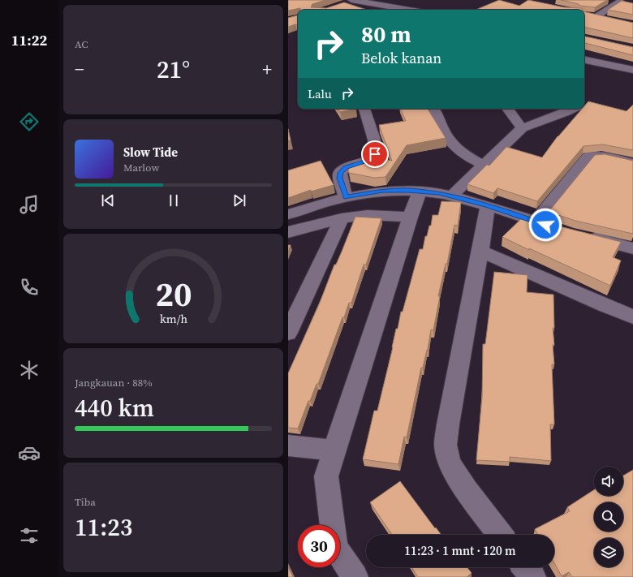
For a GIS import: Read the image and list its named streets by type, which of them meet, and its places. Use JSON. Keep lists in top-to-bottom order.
{
  "page": {
    "tabs": "11:22",
    "tile": [
      "AC",
      ["Jangkauan · 88%", "440 km"],
      ["Tiba", "11:23"]
    ],
    "turn": ["80 m", "Belok kanan"],
    "heat": ["−", "21°", "+"],
    "then": "Lalu",
    "song": ["Slow Tide", "Marlow"],
    "limit": "30",
    "trip": "11:23 · 1 mnt · 120 m",
    "gauge": ["20", "km/h"]
  }
}
